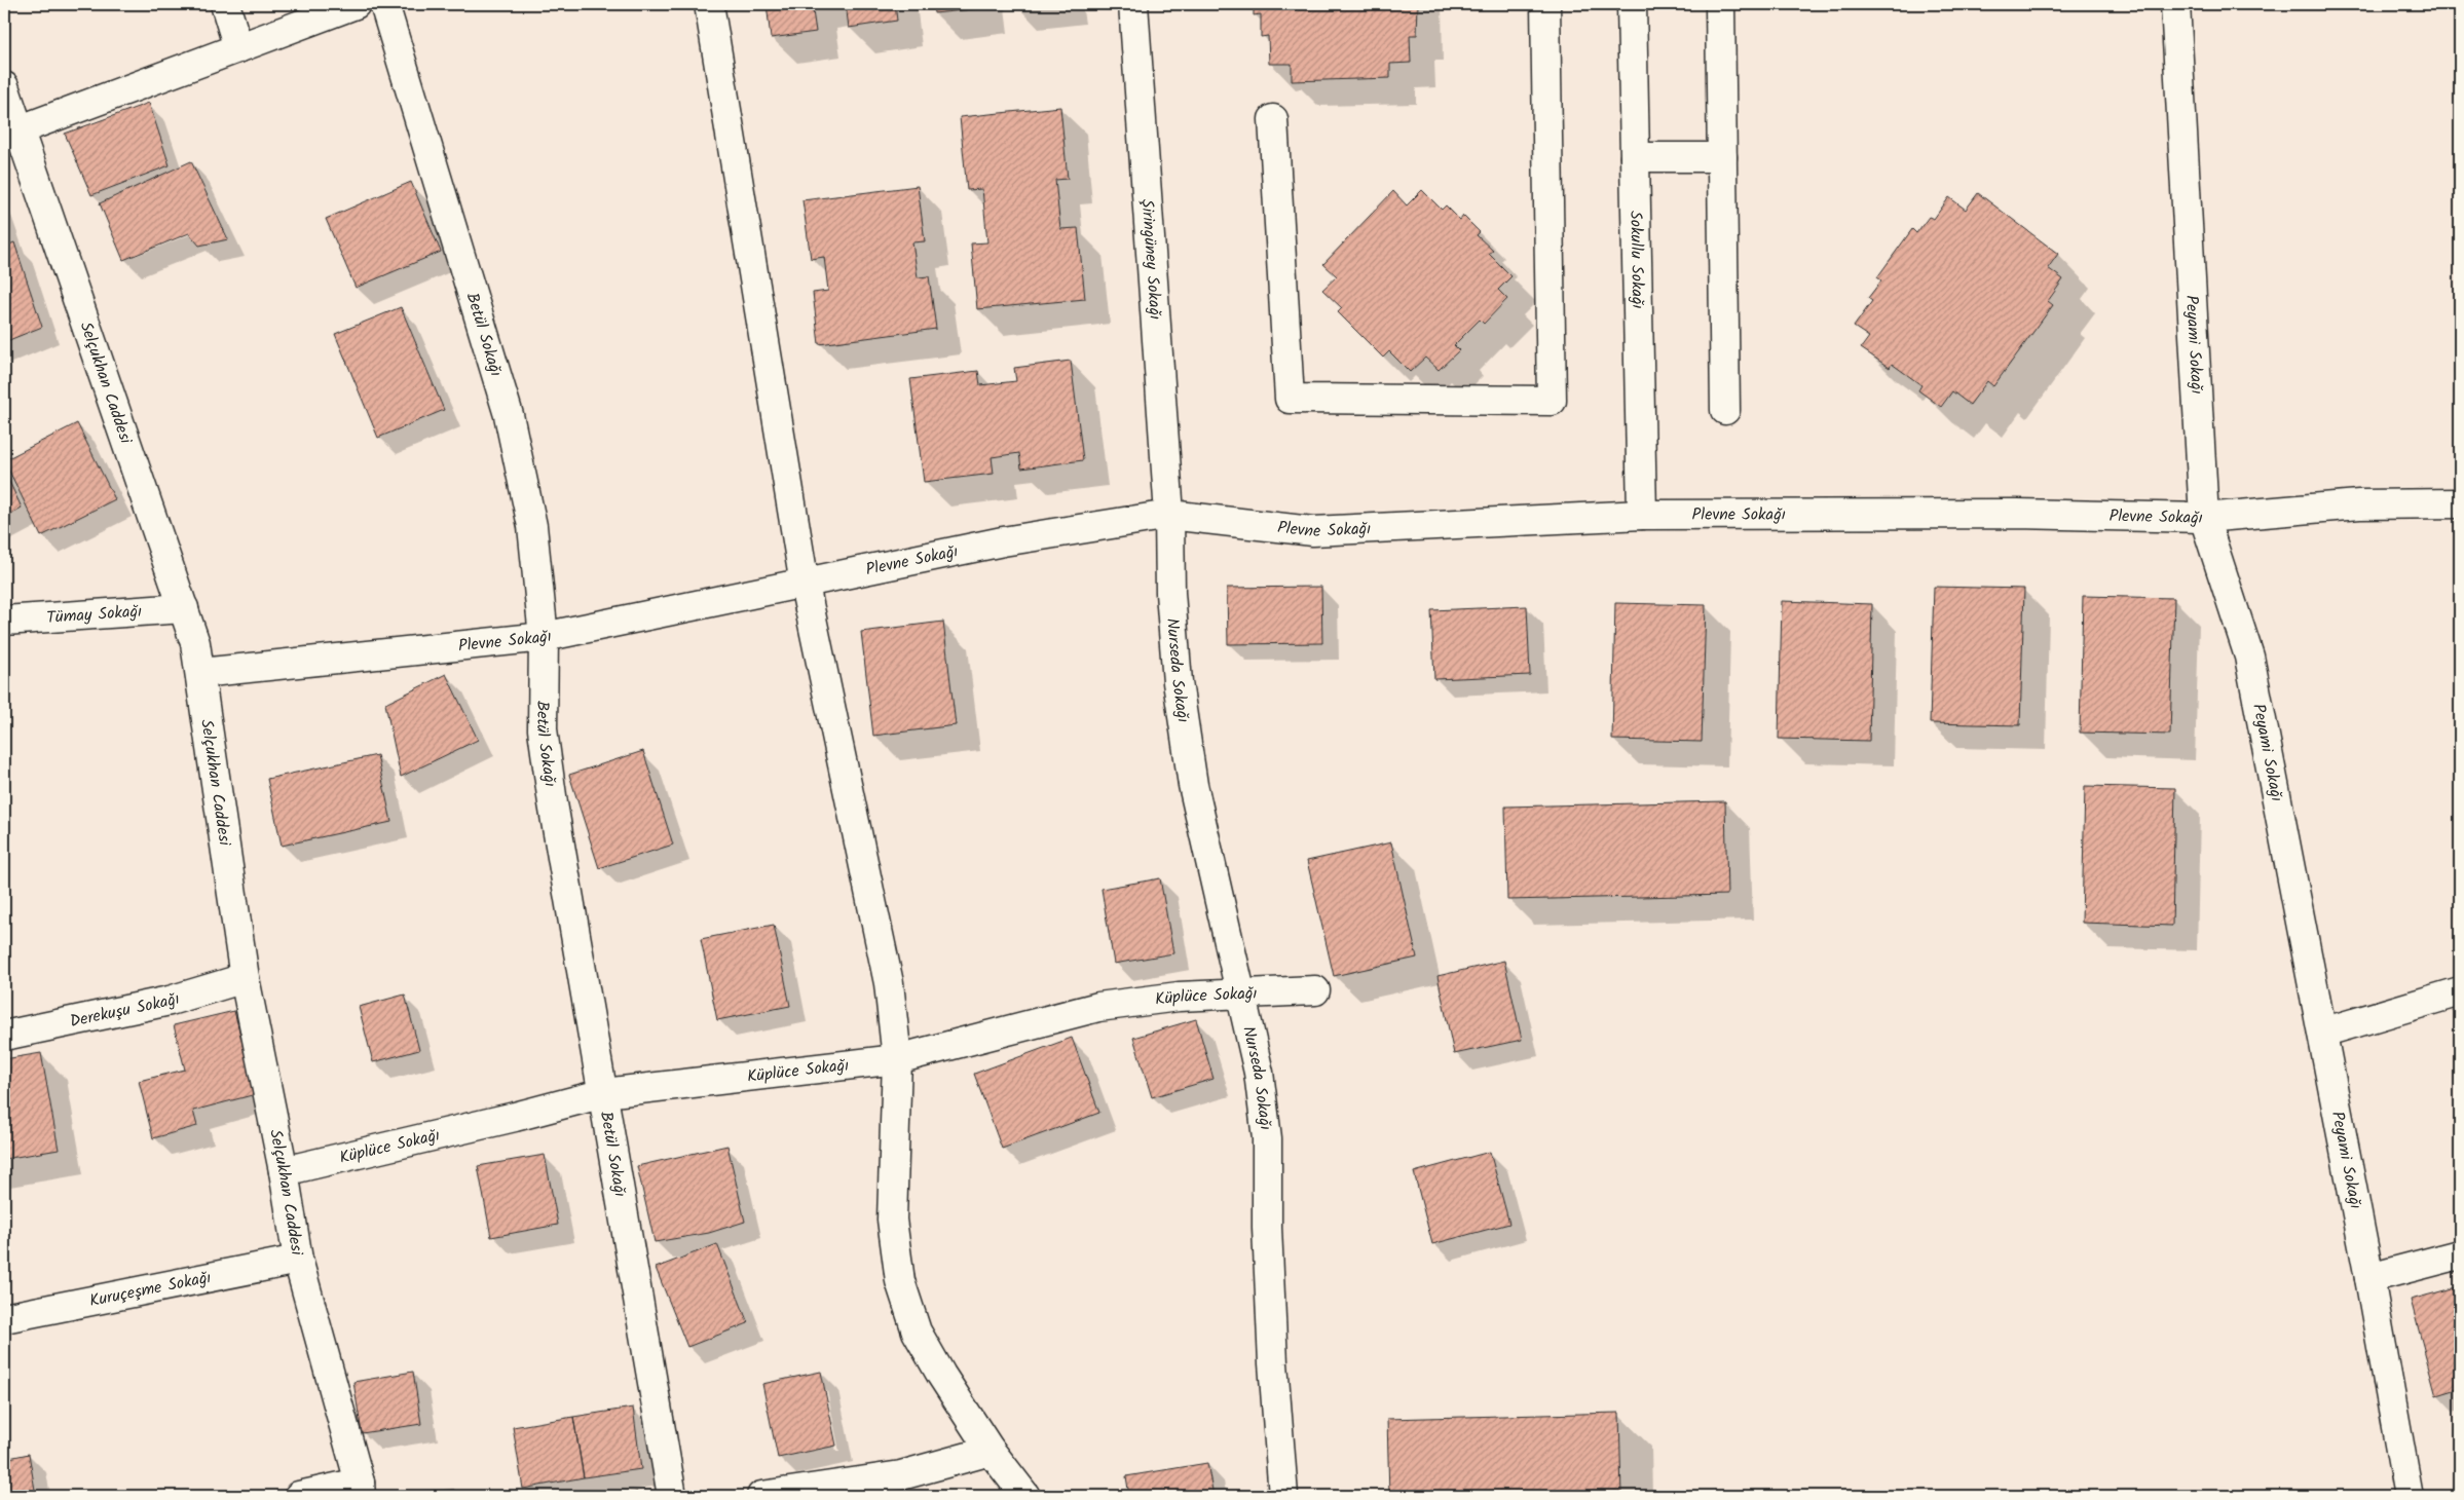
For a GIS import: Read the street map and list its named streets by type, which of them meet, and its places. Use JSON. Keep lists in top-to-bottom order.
{
  "streets": {
    "street": [
      "Şiringüney Sokağı",
      "Sokullu Sokağı",
      "Betül Sokağı",
      "Peyami Sokağı",
      "Selçukhan Caddesi",
      "Plevne Sokağı",
      "Tümay Sokağı",
      "Nurseda Sokağı",
      "Küplüce Sokağı",
      "Derekuşu Sokağı",
      "Kuruçeşme Sokağı"
    ]
  },
  "crossings": [
    ["Şiringüney Sokağı", "Plevne Sokağı"],
    ["Şiringüney Sokağı", "Nurseda Sokağı"],
    ["Sokullu Sokağı", "Plevne Sokağı"],
    ["Betül Sokağı", "Plevne Sokağı"],
    ["Betül Sokağı", "Küplüce Sokağı"],
    ["Peyami Sokağı", "Plevne Sokağı"],
    ["Selçukhan Caddesi", "Plevne Sokağı"],
    ["Selçukhan Caddesi", "Tümay Sokağı"],
    ["Selçukhan Caddesi", "Küplüce Sokağı"],
    ["Selçukhan Caddesi", "Derekuşu Sokağı"],
    ["Selçukhan Caddesi", "Kuruçeşme Sokağı"],
    ["Plevne Sokağı", "Nurseda Sokağı"],
    ["Nurseda Sokağı", "Küplüce Sokağı"]
  ]
}
